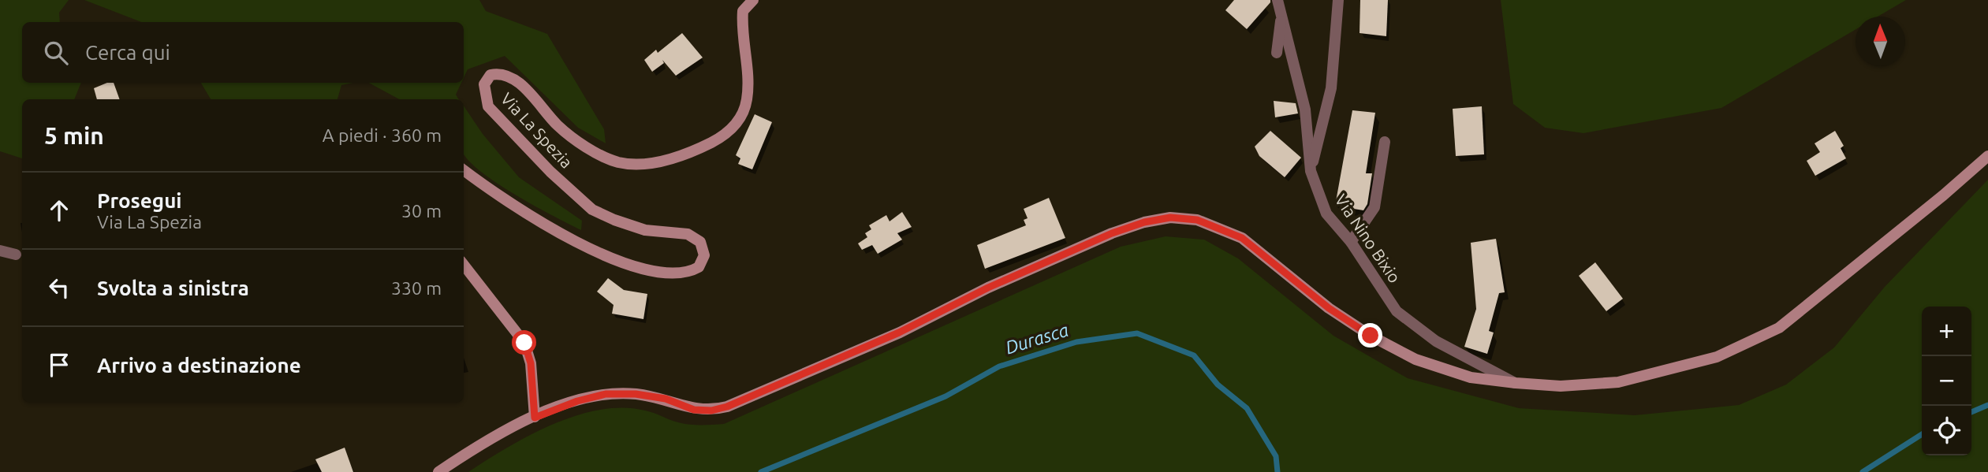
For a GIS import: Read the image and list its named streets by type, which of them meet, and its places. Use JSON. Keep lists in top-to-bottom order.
{
  "streets": {
    "main road": ["Via La Spezia"],
    "street": ["Via Nino Bixio"]
  },
  "water": ["Durasca"],
  "north": "top",
  "page": {
    "search": "Cerca qui",
    "heading": ["5 min", "A piedi · 360 m"],
    "list": [
      ["Prosegui", "Via La Spezia", "30 m"],
      ["Svolta a sinistra", "330 m"],
      "Arrivo a destinazione"
    ],
    "map_buttons": ["+", "−"]
  }
}
